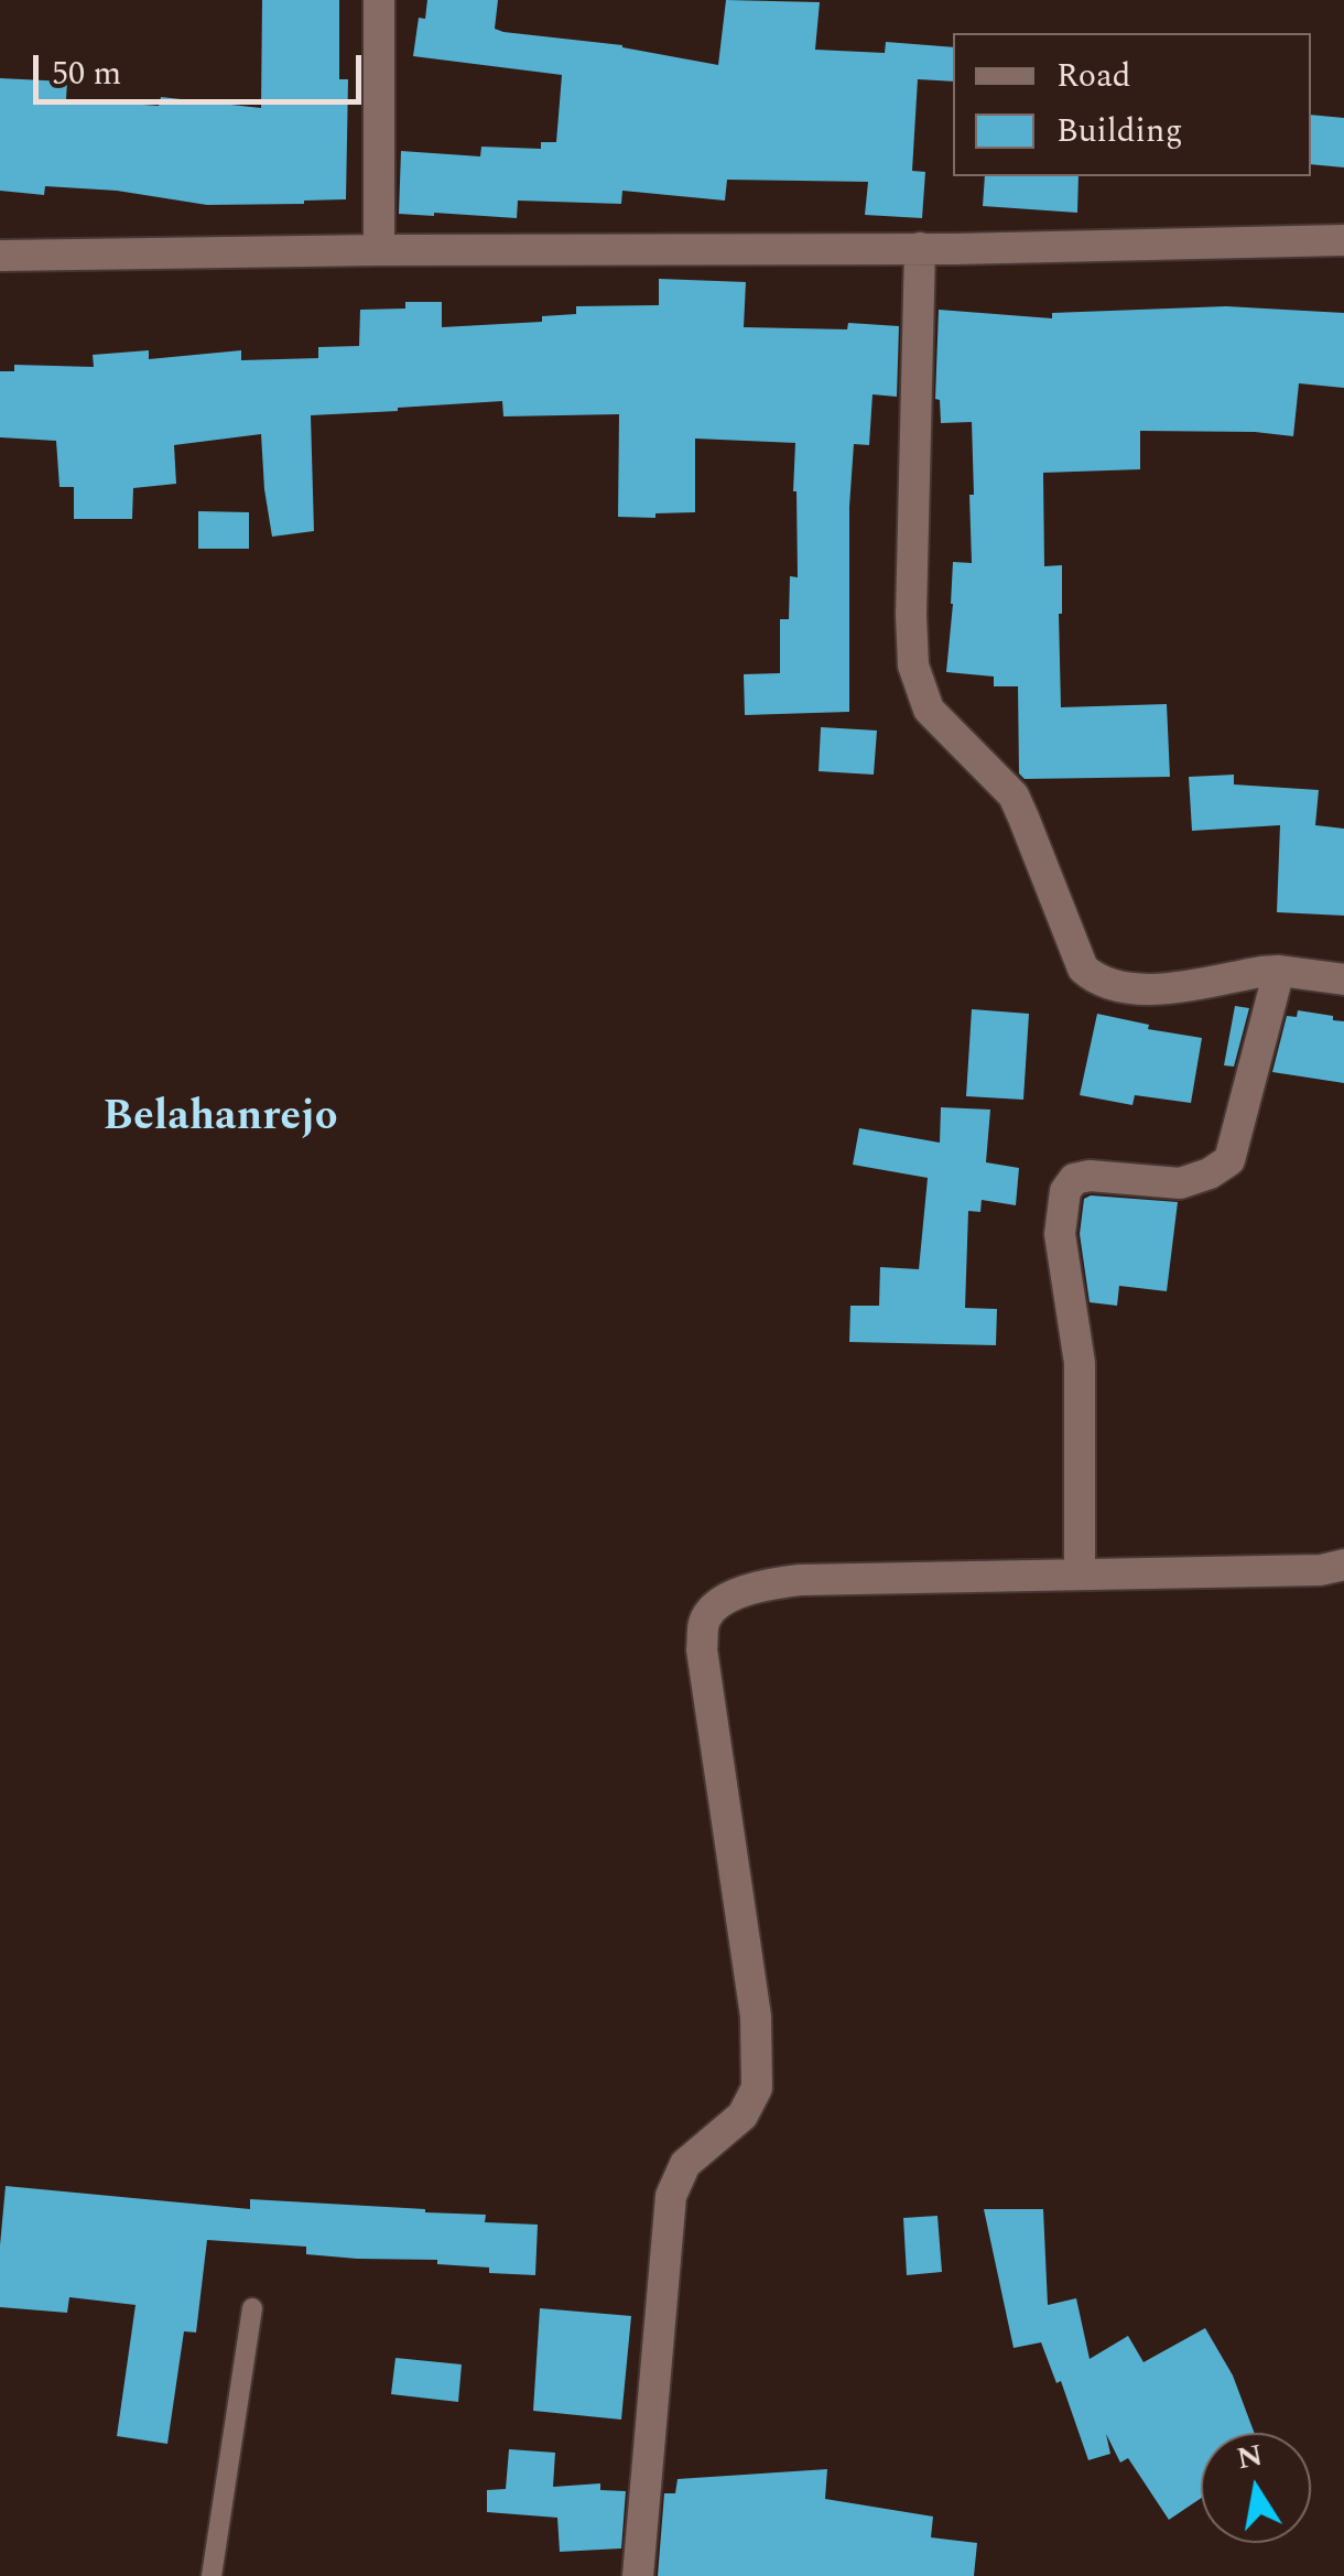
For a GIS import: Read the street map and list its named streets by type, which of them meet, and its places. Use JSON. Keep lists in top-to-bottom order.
{
  "districts": ["Belahanrejo"],
  "legend": ["Road", "Building"],
  "scale_bar": "50 m",
  "north": "top"
}
